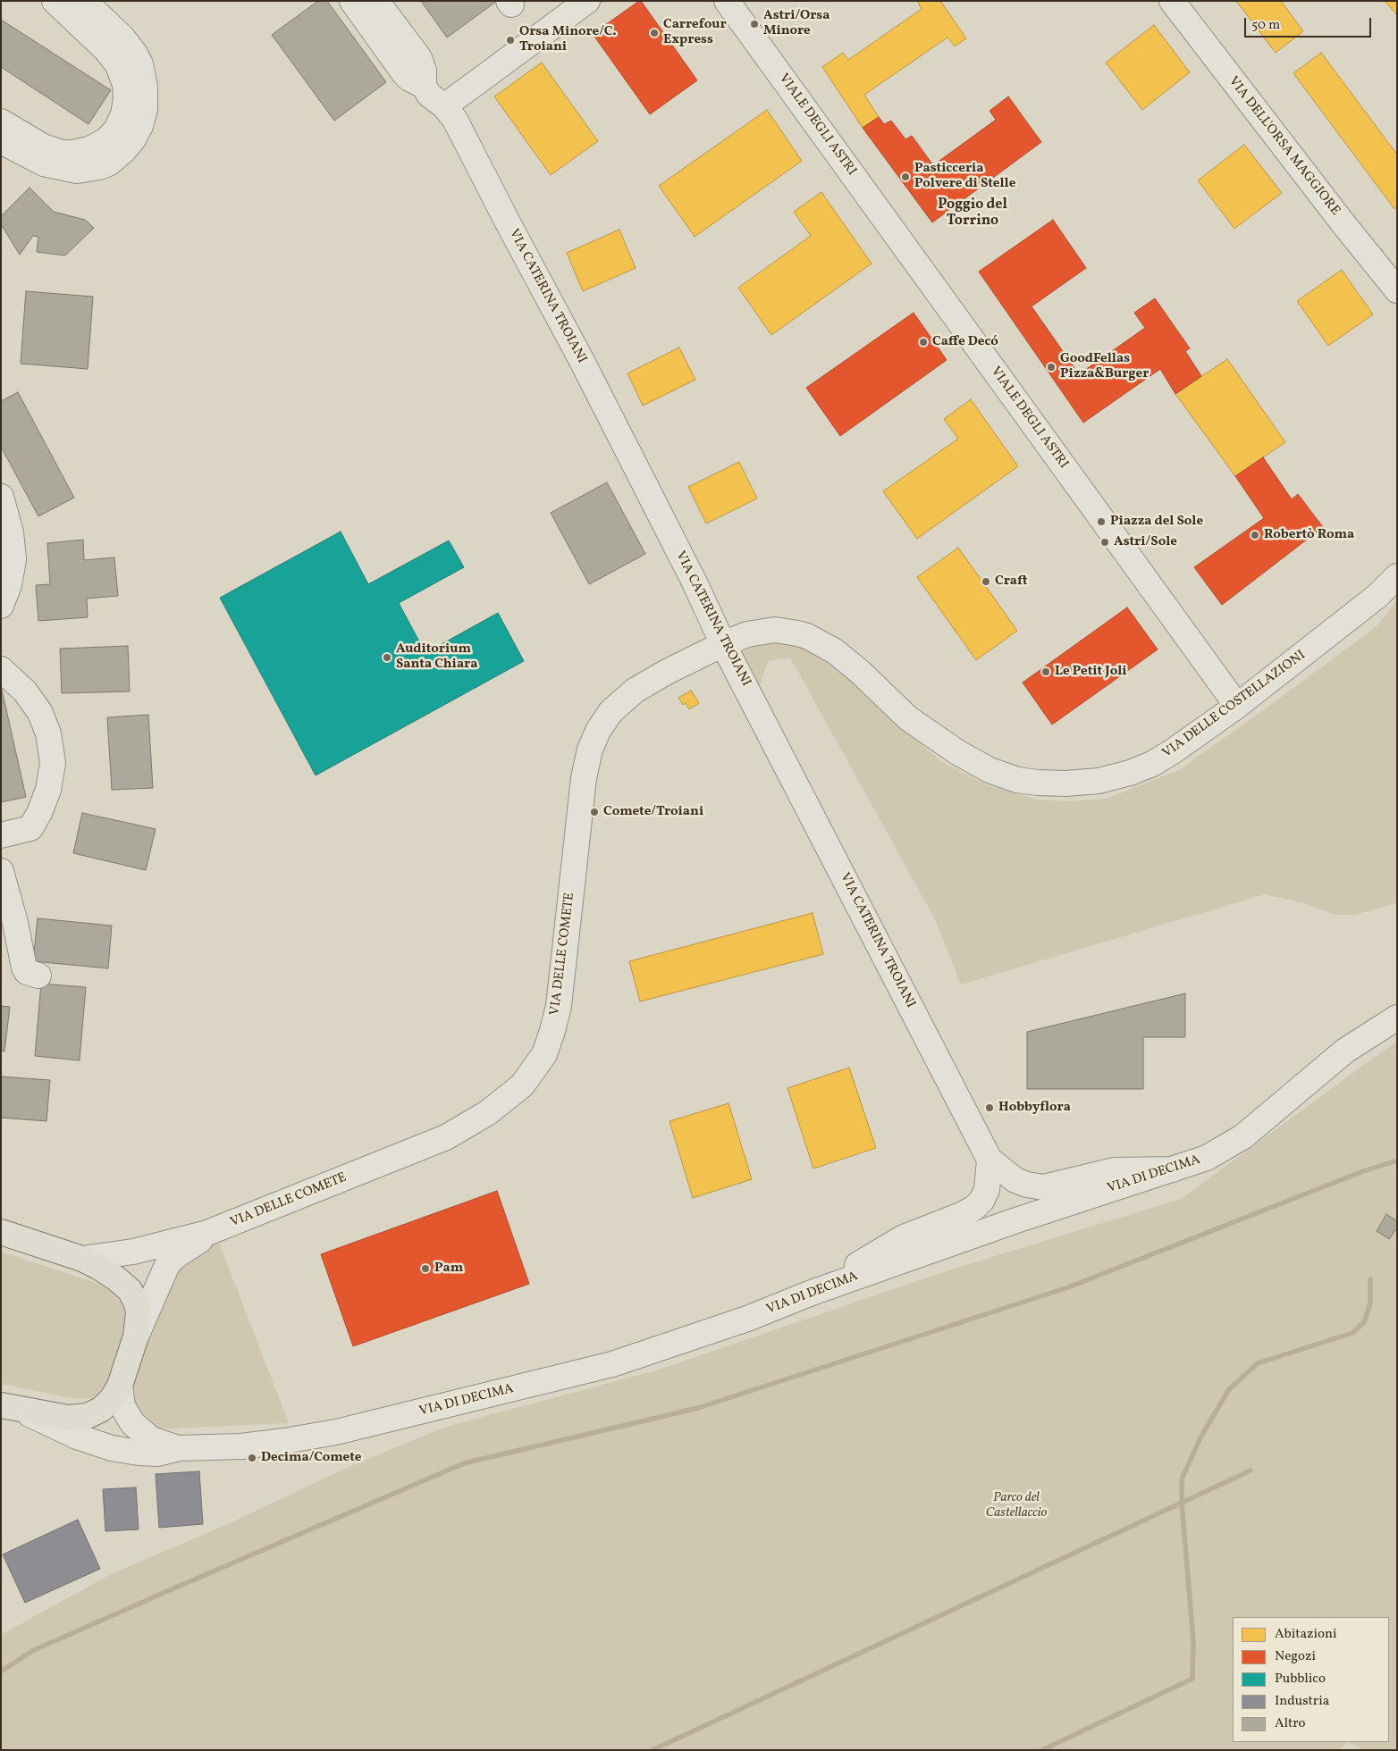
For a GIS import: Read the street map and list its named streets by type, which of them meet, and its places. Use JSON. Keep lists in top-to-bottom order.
{
  "streets": {
    "main road": ["VIA DELLE COMETE", "VIA DI DECIMA"],
    "street": [
      "VIALE DEGLI ASTRI",
      "VIA DELL'ORSA MAGGIORE",
      "VIA CATERINA TROIANI",
      "VIA DELLE COSTELLAZIONI"
    ]
  },
  "crossings": [
    ["VIALE DEGLI ASTRI", "VIA DELLE COSTELLAZIONI"],
    ["VIA CATERINA TROIANI", "VIA DELLE COSTELLAZIONI"],
    ["VIA CATERINA TROIANI", "VIA DELLE COMETE"],
    ["VIA CATERINA TROIANI", "VIA DI DECIMA"],
    ["VIA DELLE COSTELLAZIONI", "VIA DELLE COMETE"]
  ],
  "districts": ["Poggio del Torrino"],
  "parks": ["Parco del Castellaccio"],
  "places": [
    "Astri/Orsa Minore",
    "Carrefour Express",
    "Orsa Minore/C. Troiani",
    "Pasticceria Polvere di Stelle",
    "Caffe Decó",
    "GoodFellas Pizza&Burger",
    "Piazza del Sole",
    "Robertò Roma",
    "Astri/Sole",
    "Craft",
    "Auditorium Santa Chiara",
    "Le Petit Joli",
    "Comete/Troiani",
    "Hobbyflora",
    "Pam",
    "Decima/Comete"
  ],
  "legend": [
    "Abitazioni",
    "Negozi",
    "Pubblico",
    "Industria",
    "Altro"
  ],
  "scale_bar": "50 m"
}
